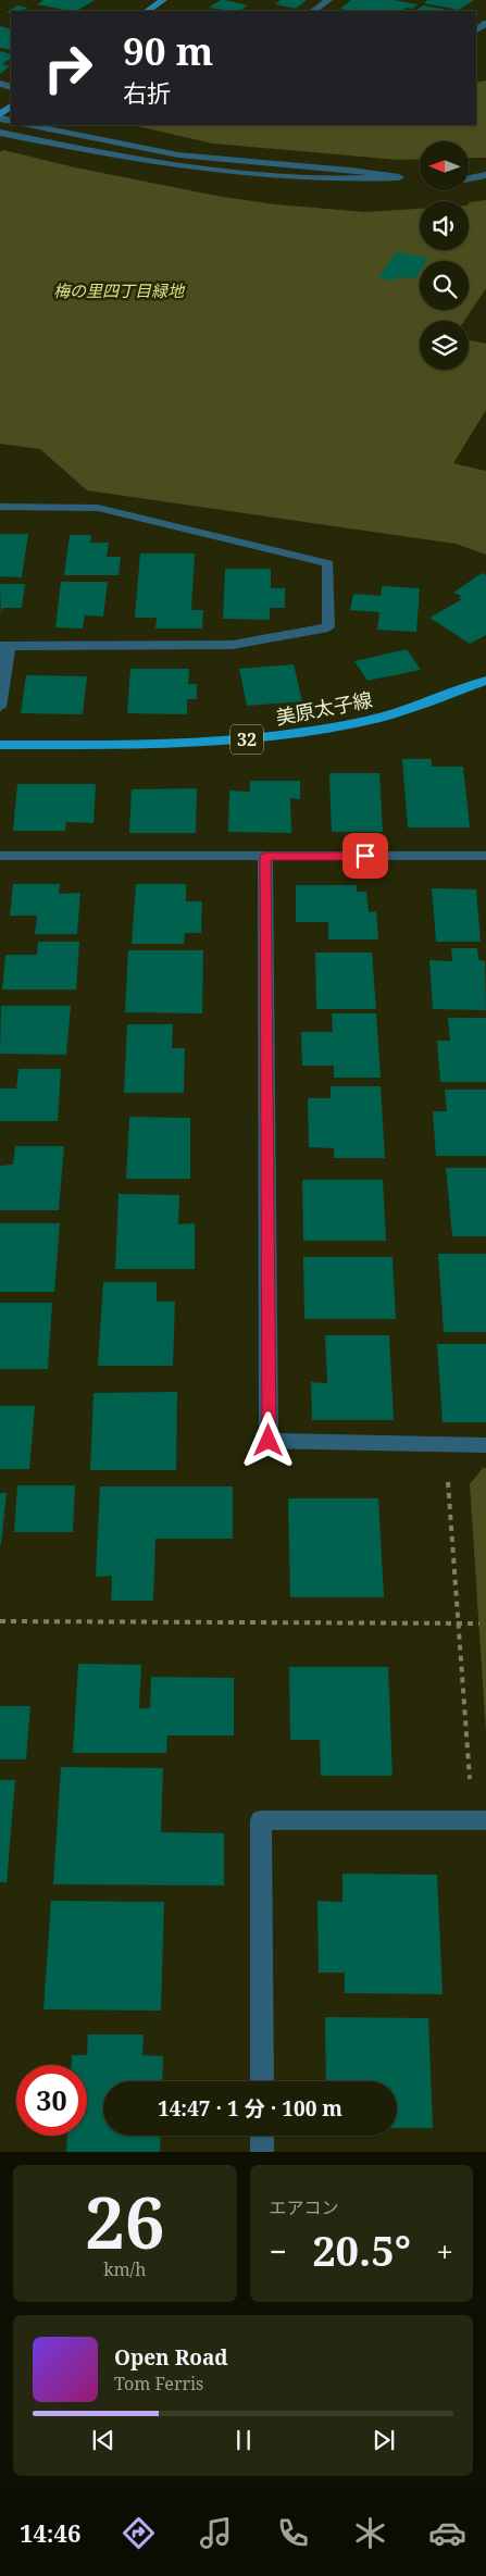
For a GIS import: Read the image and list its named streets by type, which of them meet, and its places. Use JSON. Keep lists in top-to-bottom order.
{
  "streets": {
    "main road": ["美原太子線", "32"]
  },
  "parks": ["梅の里四丁目緑地"],
  "north": "left",
  "page": {
    "turn": ["90 m", "右折"],
    "limit": "30",
    "trip": "14:47 · 1 分 · 100 m",
    "tile": [
      ["26", "km/h"],
      "エアコン"
    ],
    "heat": ["−", "20.5°", "+"],
    "song": ["Open Road", "Tom Ferris"],
    "tabs": "14:46"
  }
}
